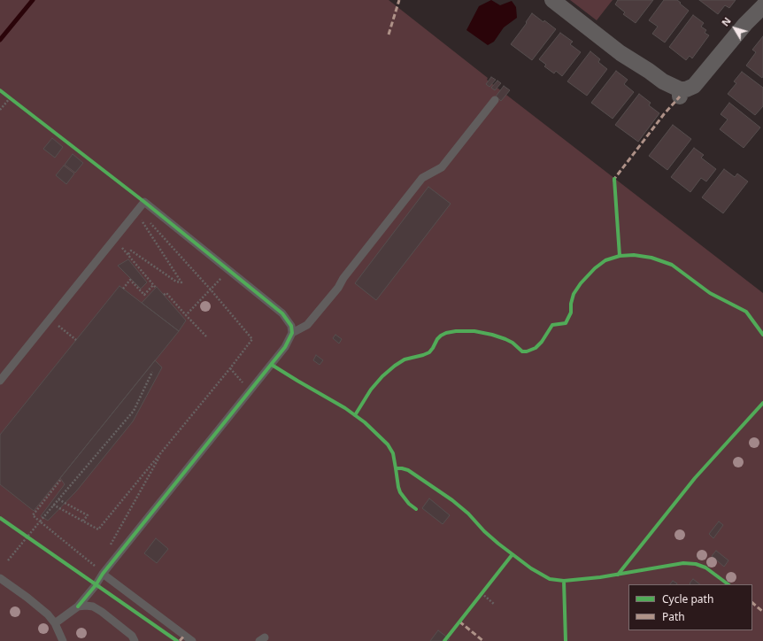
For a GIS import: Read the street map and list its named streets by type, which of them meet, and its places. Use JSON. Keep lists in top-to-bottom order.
{
  "legend": ["Cycle path", "Path"],
  "north": "top left"
}
